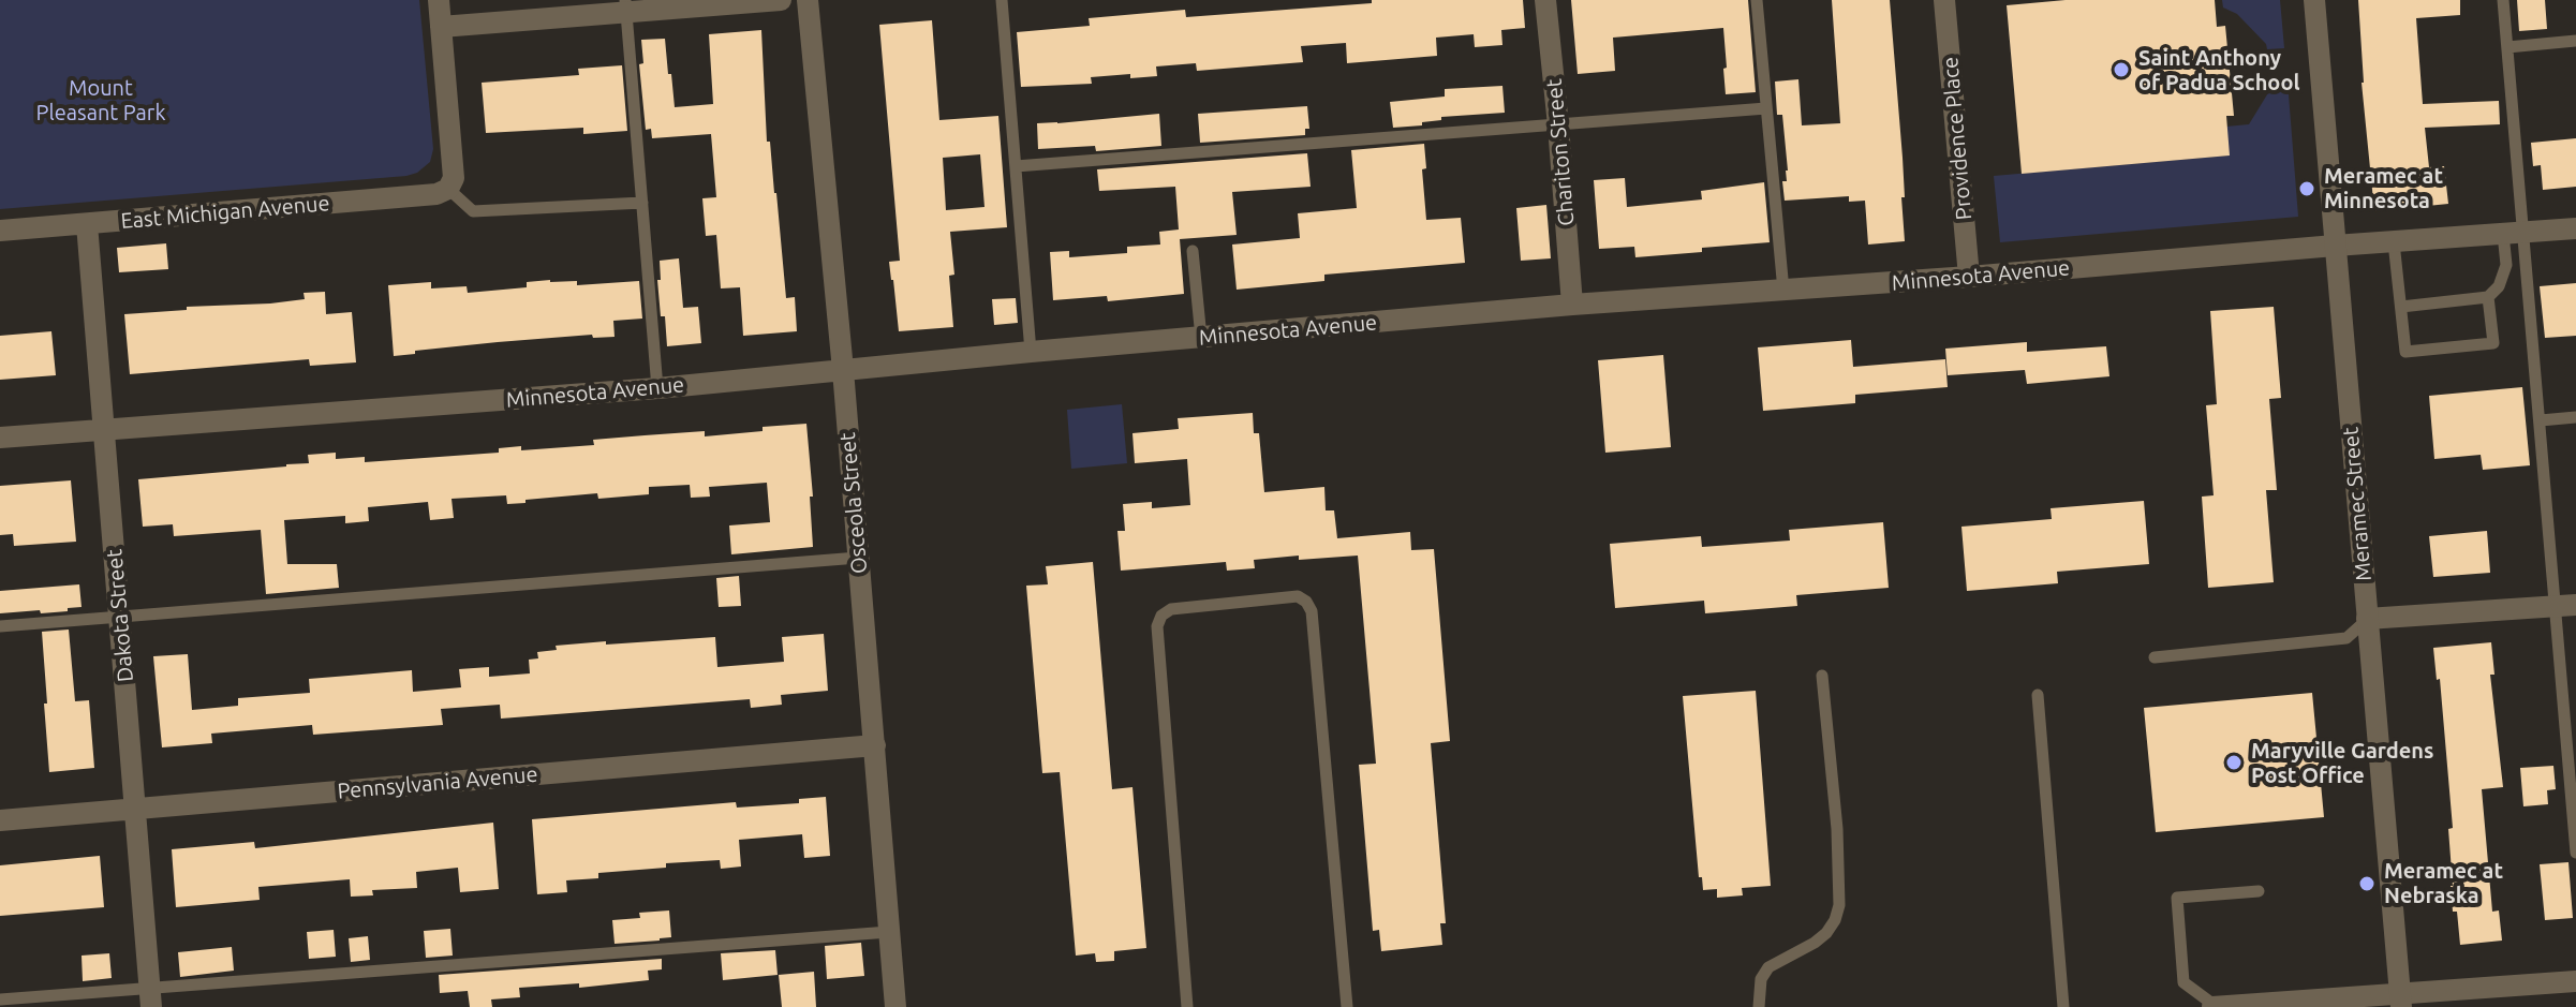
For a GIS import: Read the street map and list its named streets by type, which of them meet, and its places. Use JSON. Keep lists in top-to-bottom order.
{
  "streets": {
    "street": [
      "Providence Place",
      "Chariton Street",
      "East Michigan Avenue",
      "Minnesota Avenue",
      "Osceola Street",
      "Meramec Street",
      "Dakota Street",
      "Pennsylvania Avenue"
    ]
  },
  "crossings": [
    ["Providence Place", "Minnesota Avenue"],
    ["Chariton Street", "Minnesota Avenue"],
    ["East Michigan Avenue", "Dakota Street"],
    ["Minnesota Avenue", "Osceola Street"],
    ["Minnesota Avenue", "Meramec Street"],
    ["Minnesota Avenue", "Dakota Street"],
    ["Osceola Street", "Pennsylvania Avenue"],
    ["Dakota Street", "Pennsylvania Avenue"]
  ],
  "parks": ["Mount Pleasant Park"],
  "places": [
    "Saint Anthony of Padua School",
    "Meramec at Minnesota",
    "Maryville Gardens Post Office",
    "Meramec at Nebraska"
  ]
}
